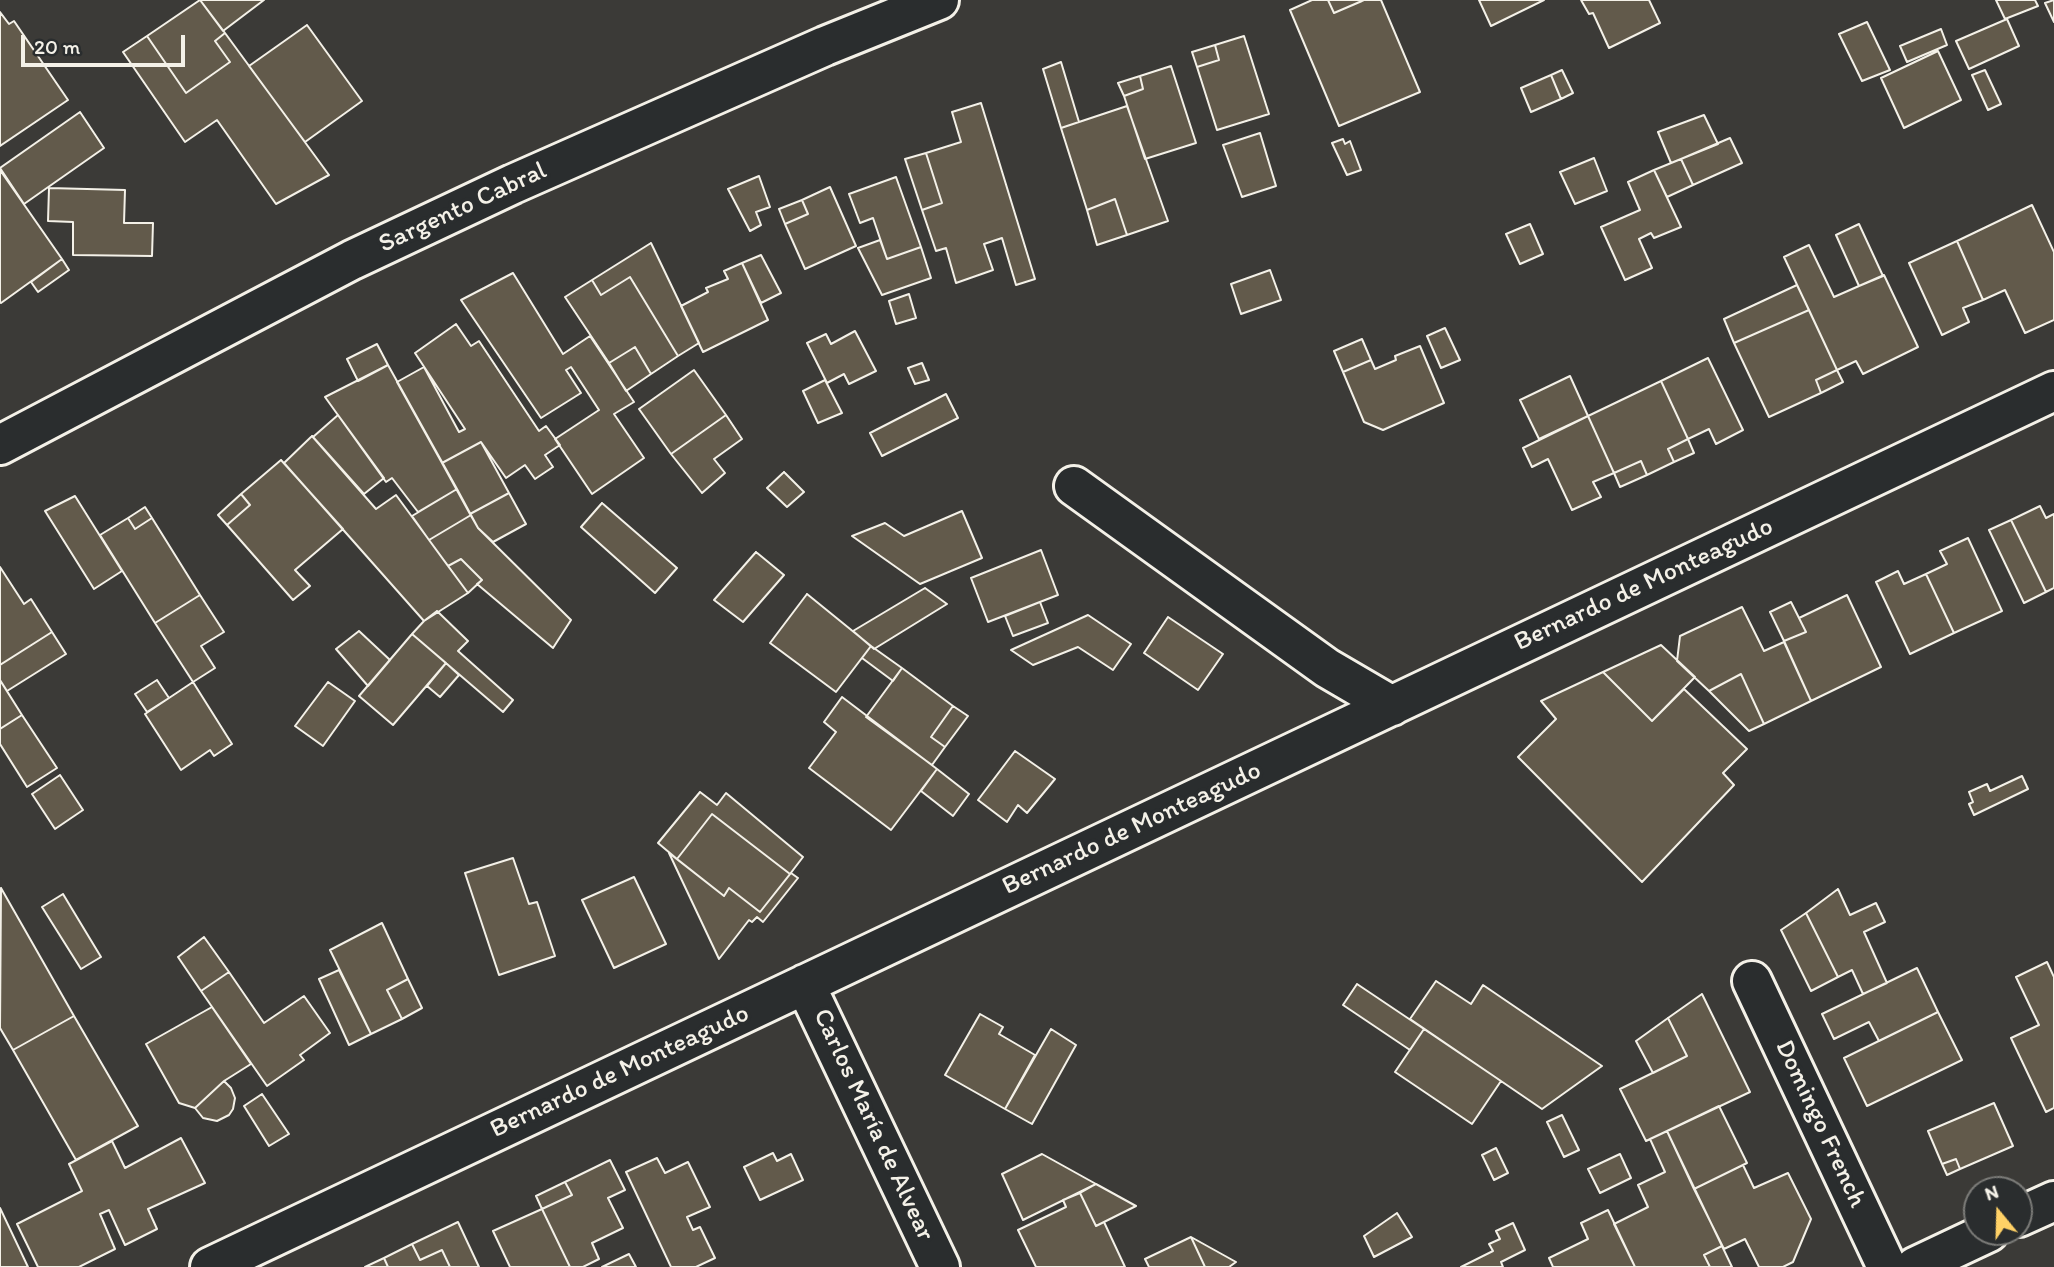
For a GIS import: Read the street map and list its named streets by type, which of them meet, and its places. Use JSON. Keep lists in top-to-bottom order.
{
  "streets": {
    "street": [
      "Sargento Cabral",
      "Bernardo de Monteagudo",
      "Domingo French",
      "Carlos María de Alvear"
    ]
  },
  "crossings": [
    ["Bernardo de Monteagudo", "Carlos María de Alvear"]
  ],
  "scale_bar": "20 m",
  "north": "top"
}
